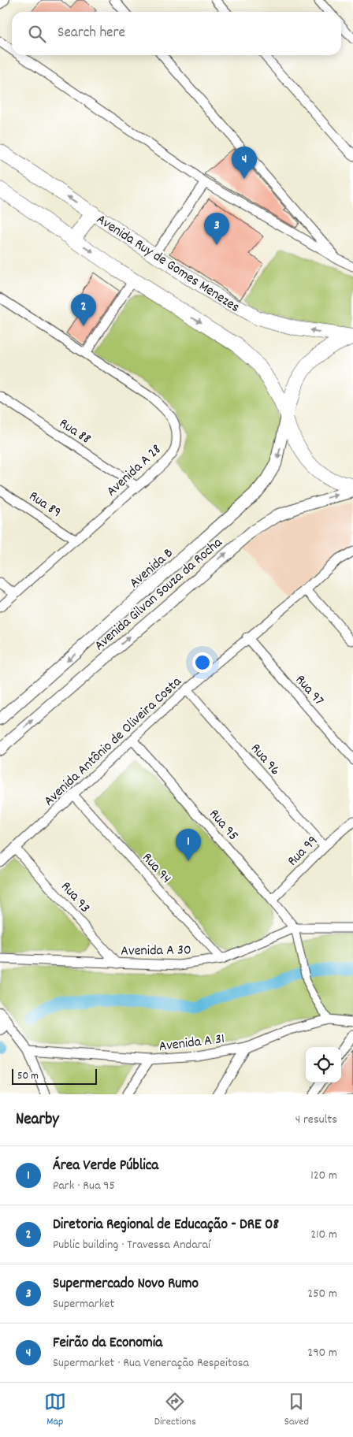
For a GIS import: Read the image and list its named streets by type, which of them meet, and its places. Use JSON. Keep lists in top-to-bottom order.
{
  "streets": {
    "main road": ["Avenida Ruy de Gomes Menezes"],
    "street": [
      "Rua 88",
      "Avenida A 28",
      "Rua 89",
      "Avenida B",
      "Avenida Gilvan Souza da Rocha",
      "Rua 97",
      "Avenida Antônio de Oliveira Costa",
      "Rua 96",
      "Rua 95",
      "Rua 99",
      "Rua 94",
      "Rua 93",
      "Avenida A 30",
      "Avenida A 31"
    ]
  },
  "crossings": [
    ["Rua 88", "Avenida A 28"],
    ["Avenida A 28", "Rua 89"],
    ["Rua 97", "Avenida Antônio de Oliveira Costa"],
    ["Avenida Antônio de Oliveira Costa", "Rua 96"],
    ["Avenida Antônio de Oliveira Costa", "Rua 95"],
    ["Avenida Antônio de Oliveira Costa", "Rua 94"],
    ["Avenida Antônio de Oliveira Costa", "Rua 93"],
    ["Rua 96", "Rua 99"],
    ["Rua 95", "Rua 99"],
    ["Rua 95", "Avenida A 30"],
    ["Rua 94", "Avenida A 30"],
    ["Rua 93", "Avenida A 30"]
  ],
  "one_way": ["Avenida B", "Avenida Gilvan Souza da Rocha"],
  "scale_bar": "50 m",
  "page": {
    "search": "Search here",
    "pins": [
      "4",
      "3",
      "2",
      "1"
    ],
    "scale": "50 m",
    "heading": ["Nearby", "4 results"],
    "list": [
      {
        "mark": "1",
        "name": "Área Verde Pública",
        "note": "Park · Rua 95",
        "value": "120 m"
      },
      {
        "mark": "2",
        "name": "Diretoria Regional de Educação - DRE 08",
        "note": "Public building · Travessa Andaraí",
        "value": "210 m"
      },
      {
        "mark": "3",
        "name": "Supermercado Novo Rumo",
        "note": "Supermarket",
        "value": "250 m"
      },
      {
        "mark": "4",
        "name": "Feirão da Economia",
        "note": "Supermarket · Rua Veneração Respeitosa",
        "value": "290 m"
      }
    ],
    "nav": ["Map", "Directions", "Saved"]
  }
}
